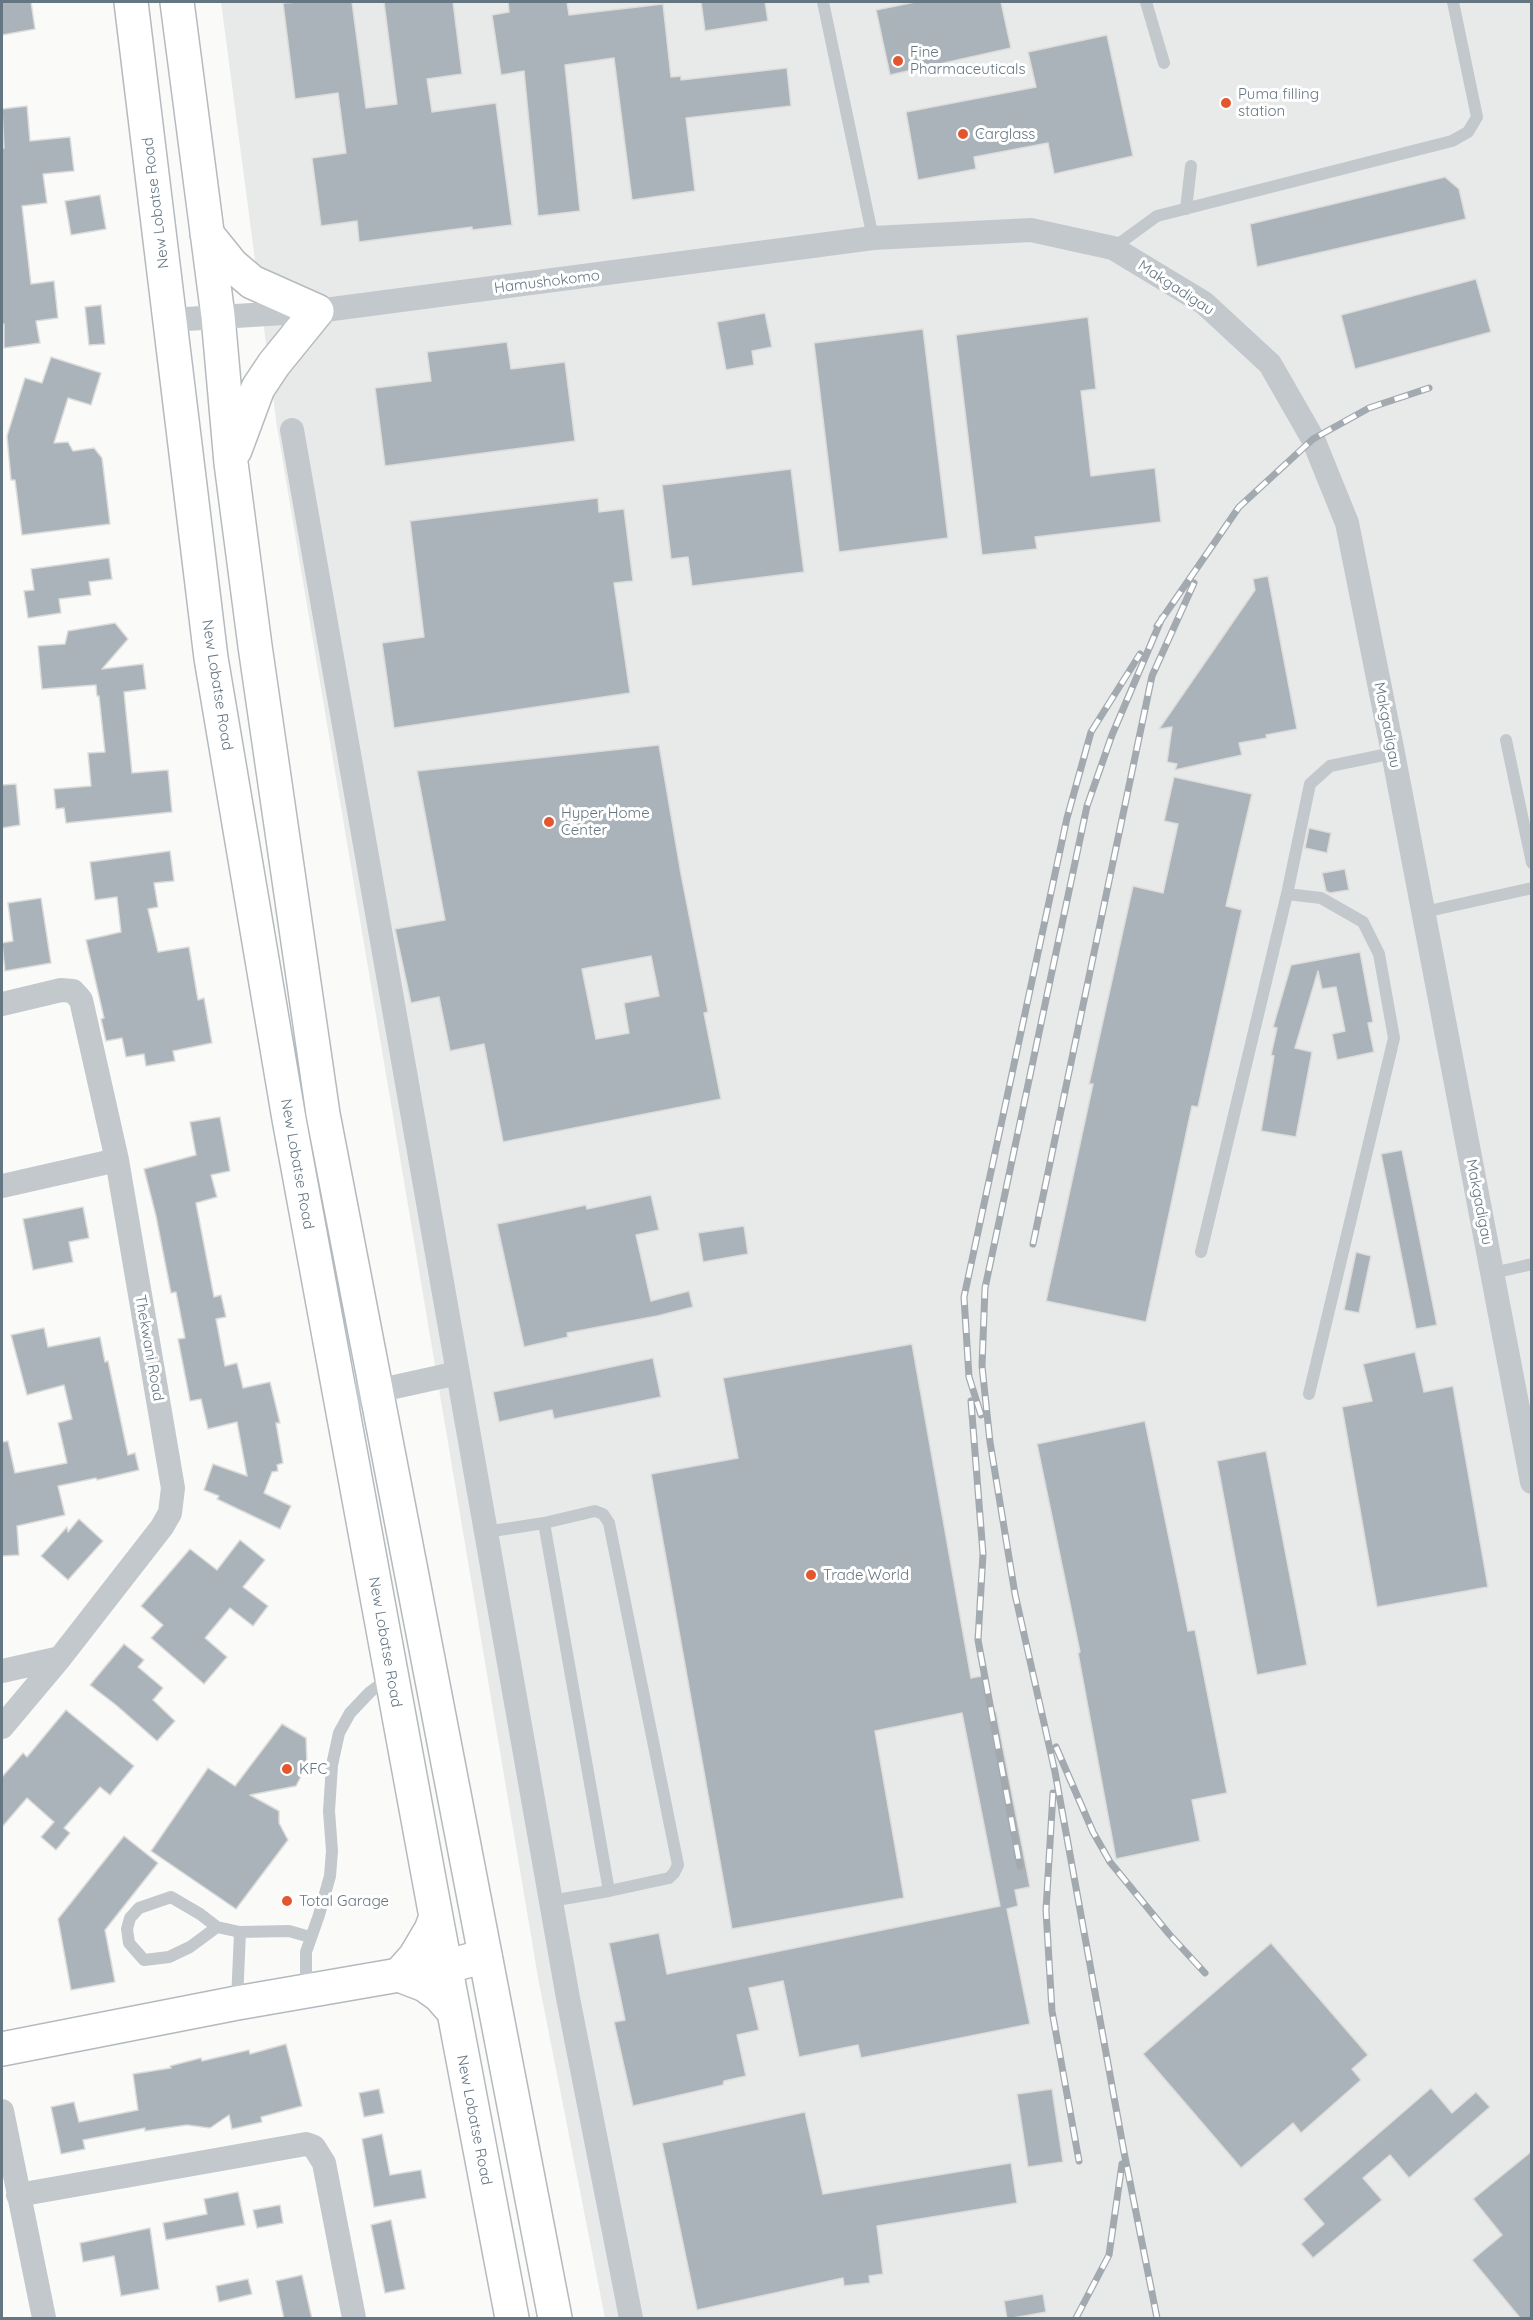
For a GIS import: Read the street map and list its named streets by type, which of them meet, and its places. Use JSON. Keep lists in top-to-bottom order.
{
  "streets": {
    "main road": ["New Lobatse Road"],
    "street": ["Hamushokomo", "Makgadigau", "Thekwani Road"]
  },
  "crossings": [
    ["New Lobatse Road", "Hamushokomo"],
    ["Hamushokomo", "Makgadigau"]
  ],
  "places": [
    "Fine Pharmaceuticals",
    "Puma filling station",
    "Carglass",
    "Hyper Home Center",
    "Trade World",
    "KFC",
    "Total Garage"
  ]
}
